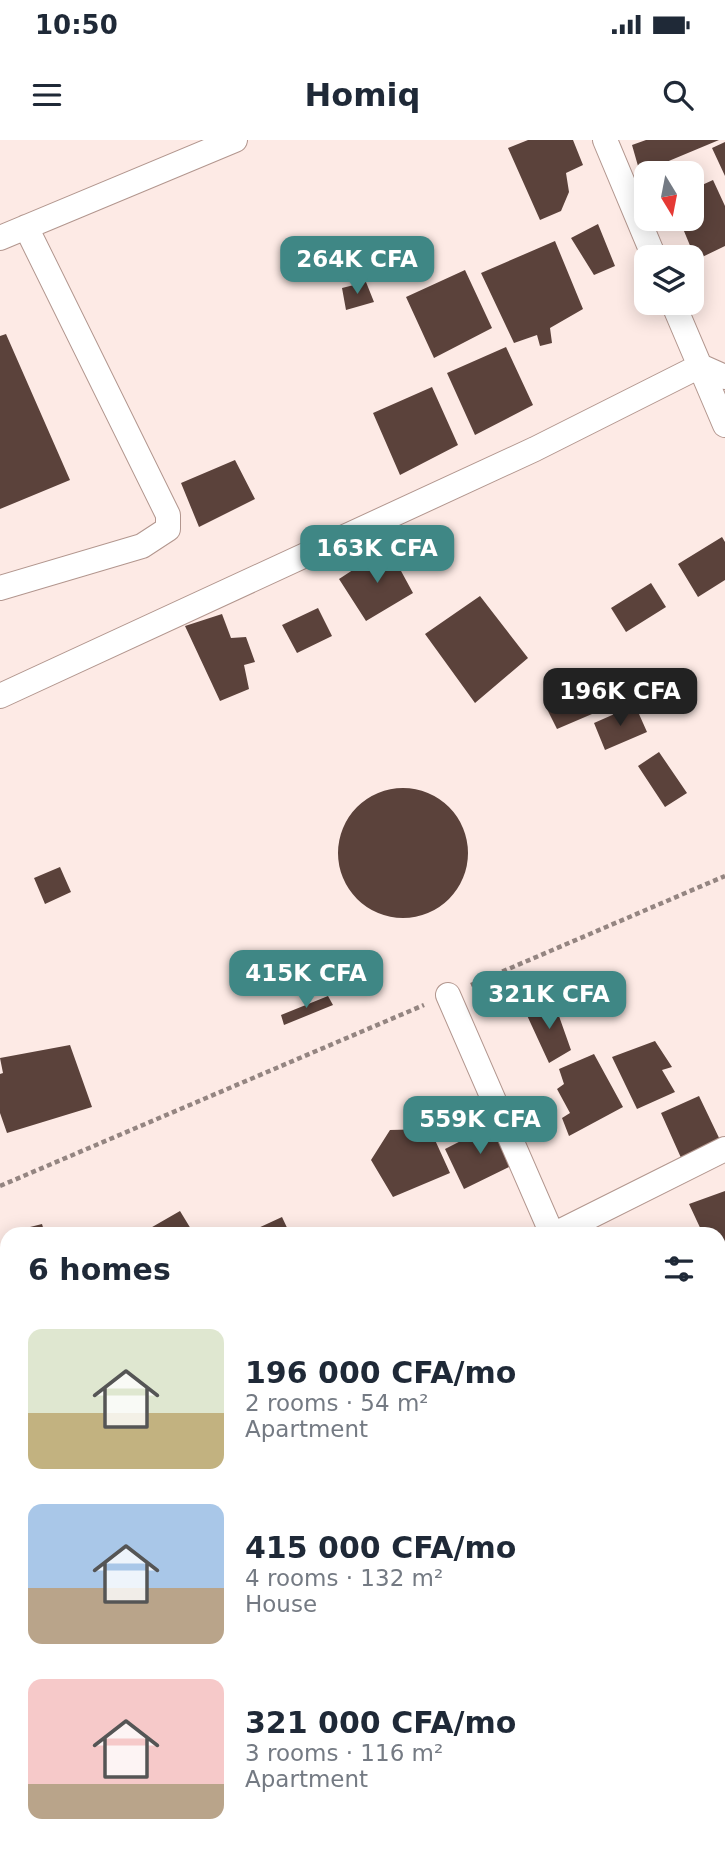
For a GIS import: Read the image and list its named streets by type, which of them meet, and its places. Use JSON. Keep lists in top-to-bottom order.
{
  "north": "bottom",
  "page": {
    "status": "10:50",
    "header": "Homiq",
    "price": [
      "264K CFA",
      "163K CFA",
      "196K CFA",
      "415K CFA",
      "321K CFA",
      "559K CFA"
    ],
    "heading": "6 homes",
    "list": [
      {
        "name": "196 000 CFA/mo",
        "note": "2 rooms · 54 m² · Apartment"
      },
      {
        "name": "415 000 CFA/mo",
        "note": "4 rooms · 132 m² · House"
      },
      {
        "name": "321 000 CFA/mo",
        "note": "3 rooms · 116 m² · Apartment"
      }
    ]
  }
}
